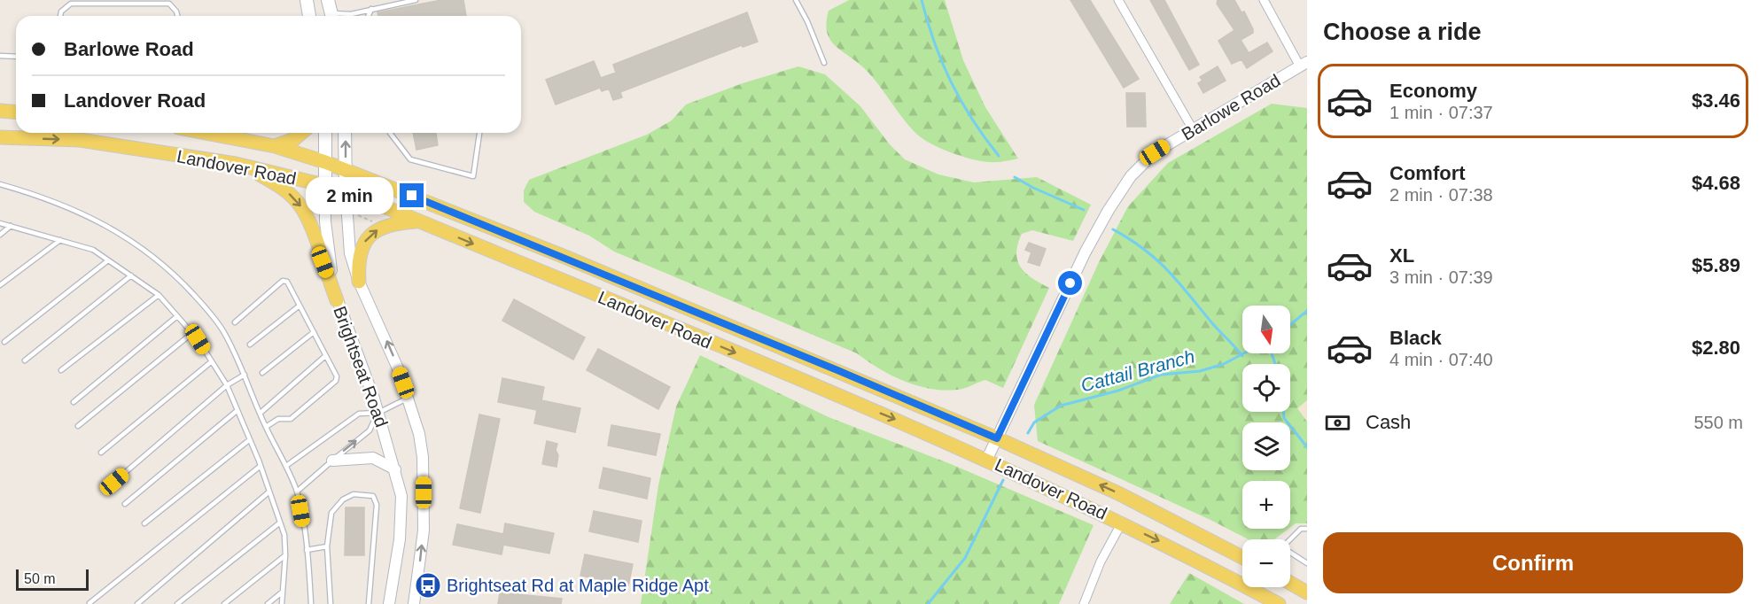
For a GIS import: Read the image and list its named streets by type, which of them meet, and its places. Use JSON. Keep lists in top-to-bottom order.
{
  "streets": {
    "main road": ["Landover Road", "Brightseat Road"],
    "street": ["Barlowe Road"]
  },
  "crossings": [
    ["Barlowe Road", "Landover Road"],
    ["Landover Road", "Brightseat Road"]
  ],
  "one_way": ["Brightseat Road"],
  "water": ["Cattail Branch"],
  "places": {
    "bus stop": ["Brightseat Rd at Maple Ridge Apt"]
  },
  "scale_bar": "50 m",
  "north": "bottom",
  "page": {
    "heading": "Choose a ride",
    "banner": ["Barlowe Road", "Landover Road"],
    "list": [
      {
        "name": "Economy",
        "note": "1 min · 07:37",
        "value": "$3.46"
      },
      {
        "name": "Comfort",
        "note": "2 min · 07:38",
        "value": "$4.68"
      },
      {
        "name": "XL",
        "note": "3 min · 07:39",
        "value": "$5.89"
      },
      {
        "name": "Black",
        "note": "4 min · 07:40",
        "value": "$2.80"
      }
    ],
    "bubble": "2 min",
    "map_buttons": ["+", "−"],
    "pay": ["Cash", "550 m"],
    "buttons": "Confirm",
    "scale": "50 m"
  }
}
